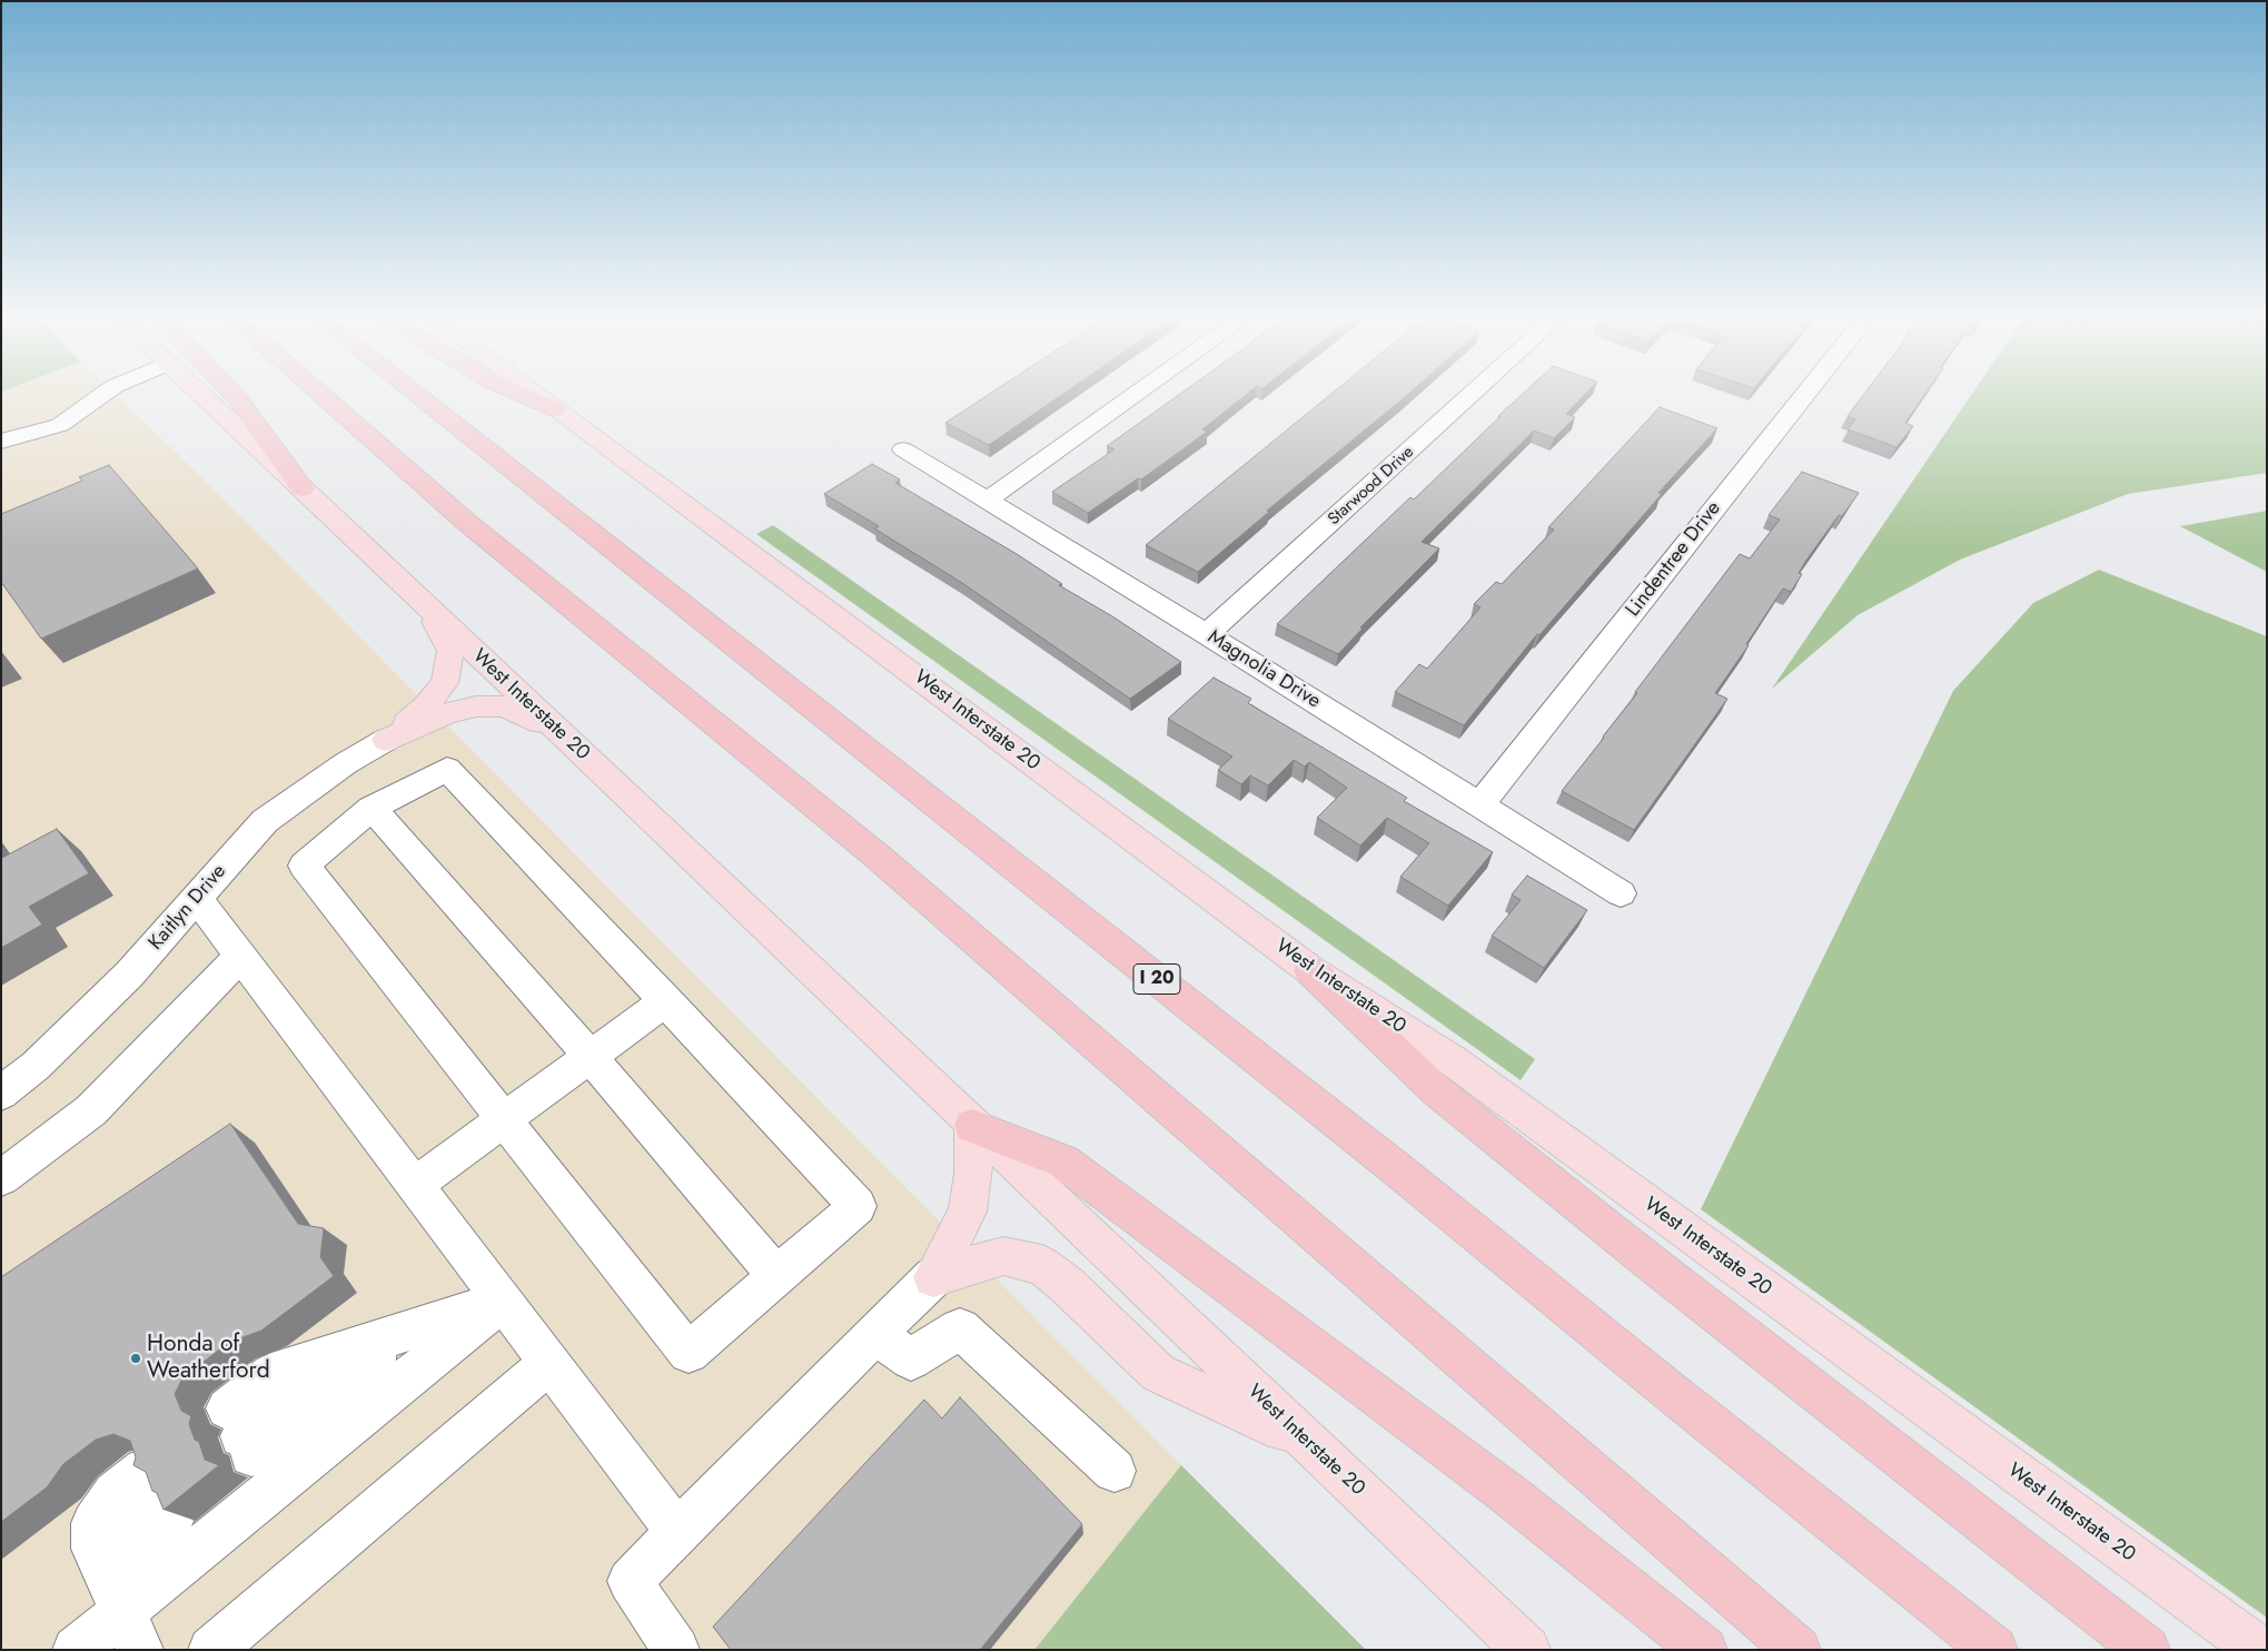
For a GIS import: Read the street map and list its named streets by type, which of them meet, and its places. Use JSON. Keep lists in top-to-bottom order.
{
  "streets": {
    "highway": ["I 20"],
    "main road": ["West Interstate 20", "Kaitlyn Drive"],
    "street": ["Starwood Drive", "Lindentree Drive", "Magnolia Drive"]
  },
  "crossings": [
    ["Starwood Drive", "Magnolia Drive"],
    ["Lindentree Drive", "Magnolia Drive"],
    ["West Interstate 20", "Kaitlyn Drive"]
  ],
  "places": ["Honda of Weatherford"]
}
